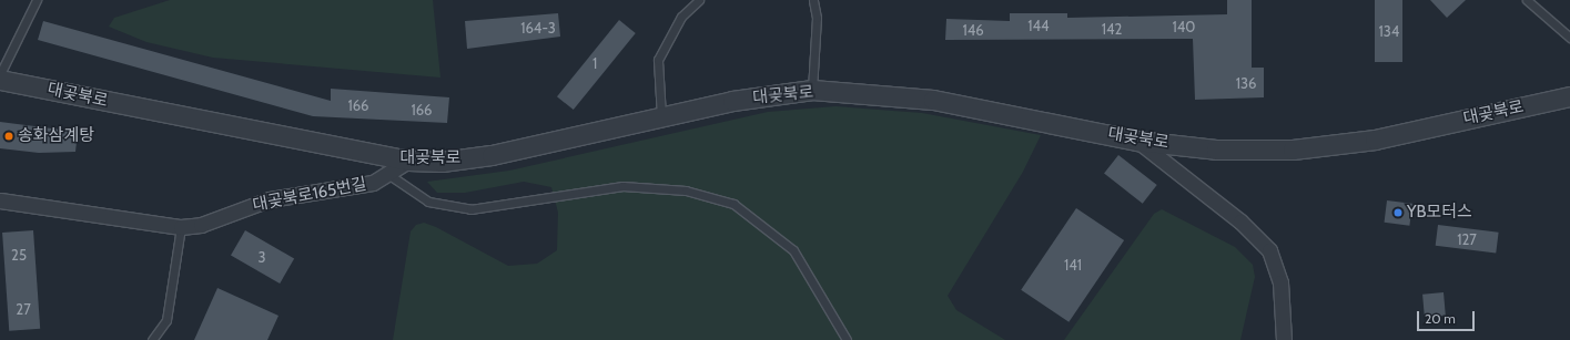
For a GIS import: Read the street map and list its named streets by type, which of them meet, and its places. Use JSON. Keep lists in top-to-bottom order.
{
  "streets": {
    "street": ["대곶북로", "대곶북로165번길"]
  },
  "crossings": [
    ["대곶북로", "대곶북로165번길"]
  ],
  "places": ["송화삼계탕", "YB모터스"],
  "house_numbers": [
    "144",
    "140",
    "164-3",
    "142",
    "146",
    "134",
    "1",
    "136",
    "166",
    "166",
    "127",
    "25",
    "3",
    "141",
    "27"
  ],
  "scale_bar": "20 m"
}
